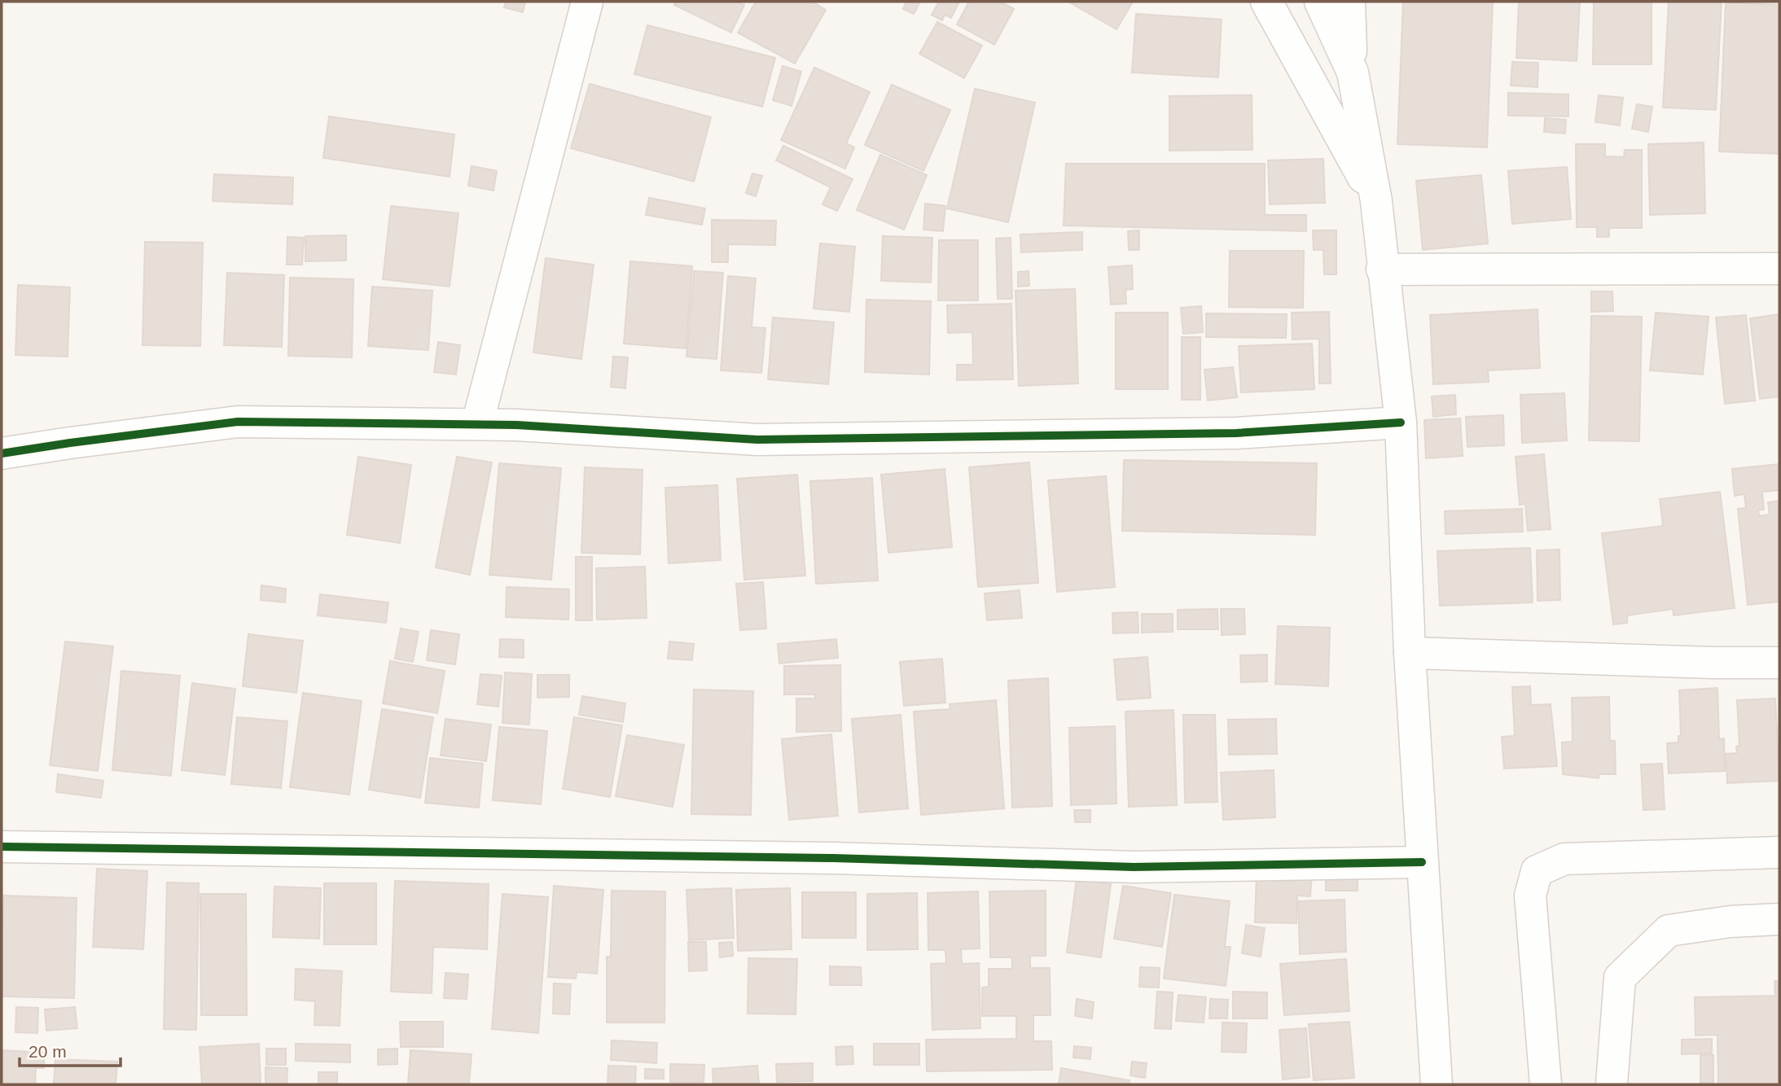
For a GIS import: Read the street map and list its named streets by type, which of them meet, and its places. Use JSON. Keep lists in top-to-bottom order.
{
  "scale_bar": "20 m"
}
